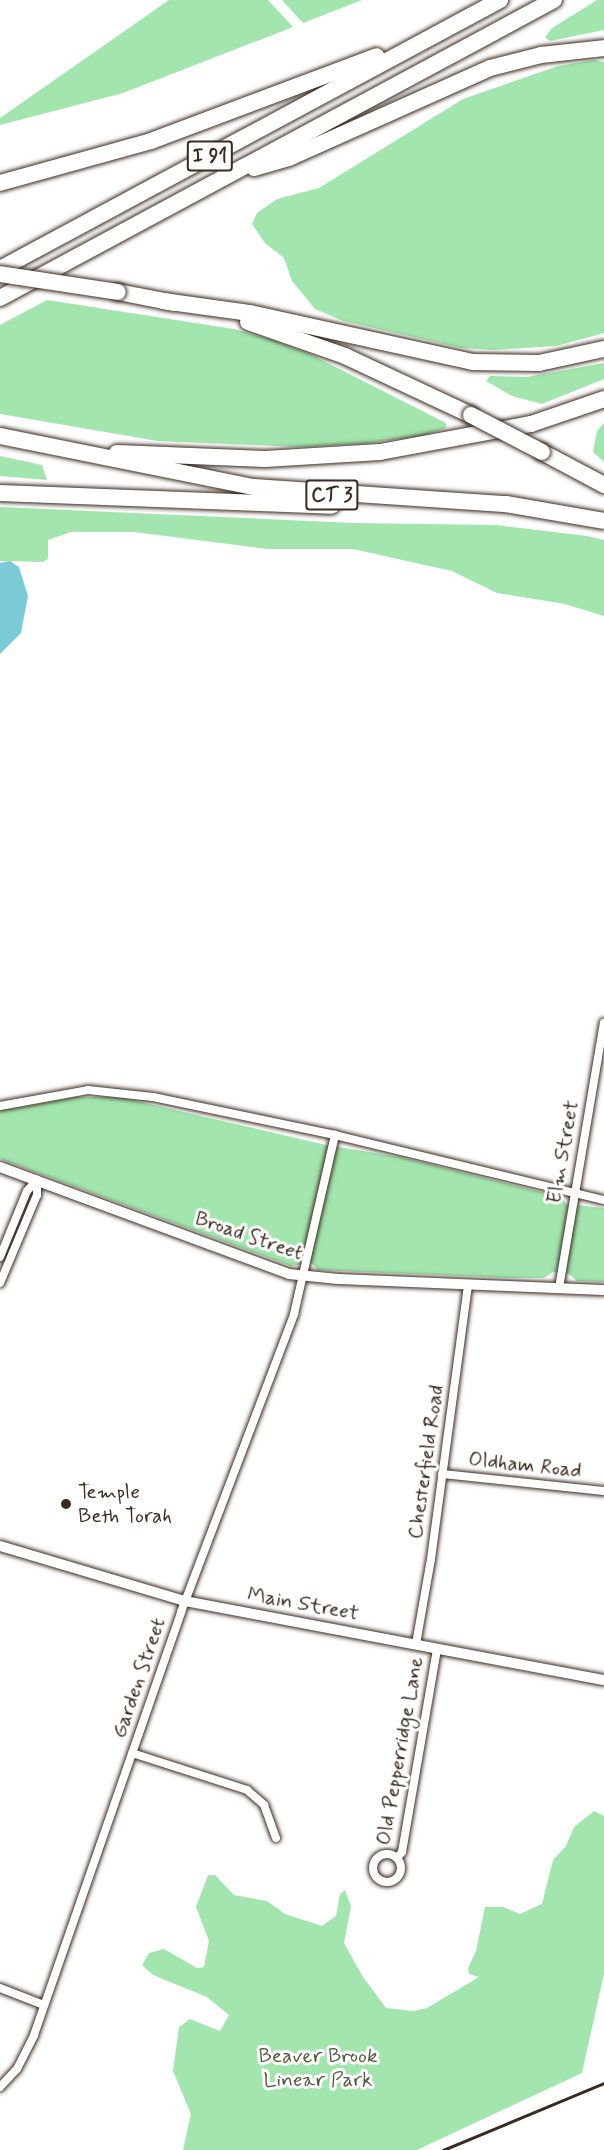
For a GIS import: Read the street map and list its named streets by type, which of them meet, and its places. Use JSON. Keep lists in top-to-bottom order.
{
  "streets": {
    "highway": ["I 91", "CT 3"],
    "street": [
      "Elm Street",
      "Broad Street",
      "Chesterfield Road",
      "Oldham Road",
      "Main Street",
      "Garden Street",
      "Old Pepperridge Lane"
    ]
  },
  "crossings": [
    ["Elm Street", "Broad Street"],
    ["Broad Street", "Chesterfield Road"],
    ["Broad Street", "Garden Street"],
    ["Chesterfield Road", "Oldham Road"],
    ["Chesterfield Road", "Main Street"],
    ["Main Street", "Garden Street"],
    ["Main Street", "Old Pepperridge Lane"]
  ],
  "parks": ["Beaver Brook Linear Park"],
  "places": ["Temple Beth Torah"]
}
